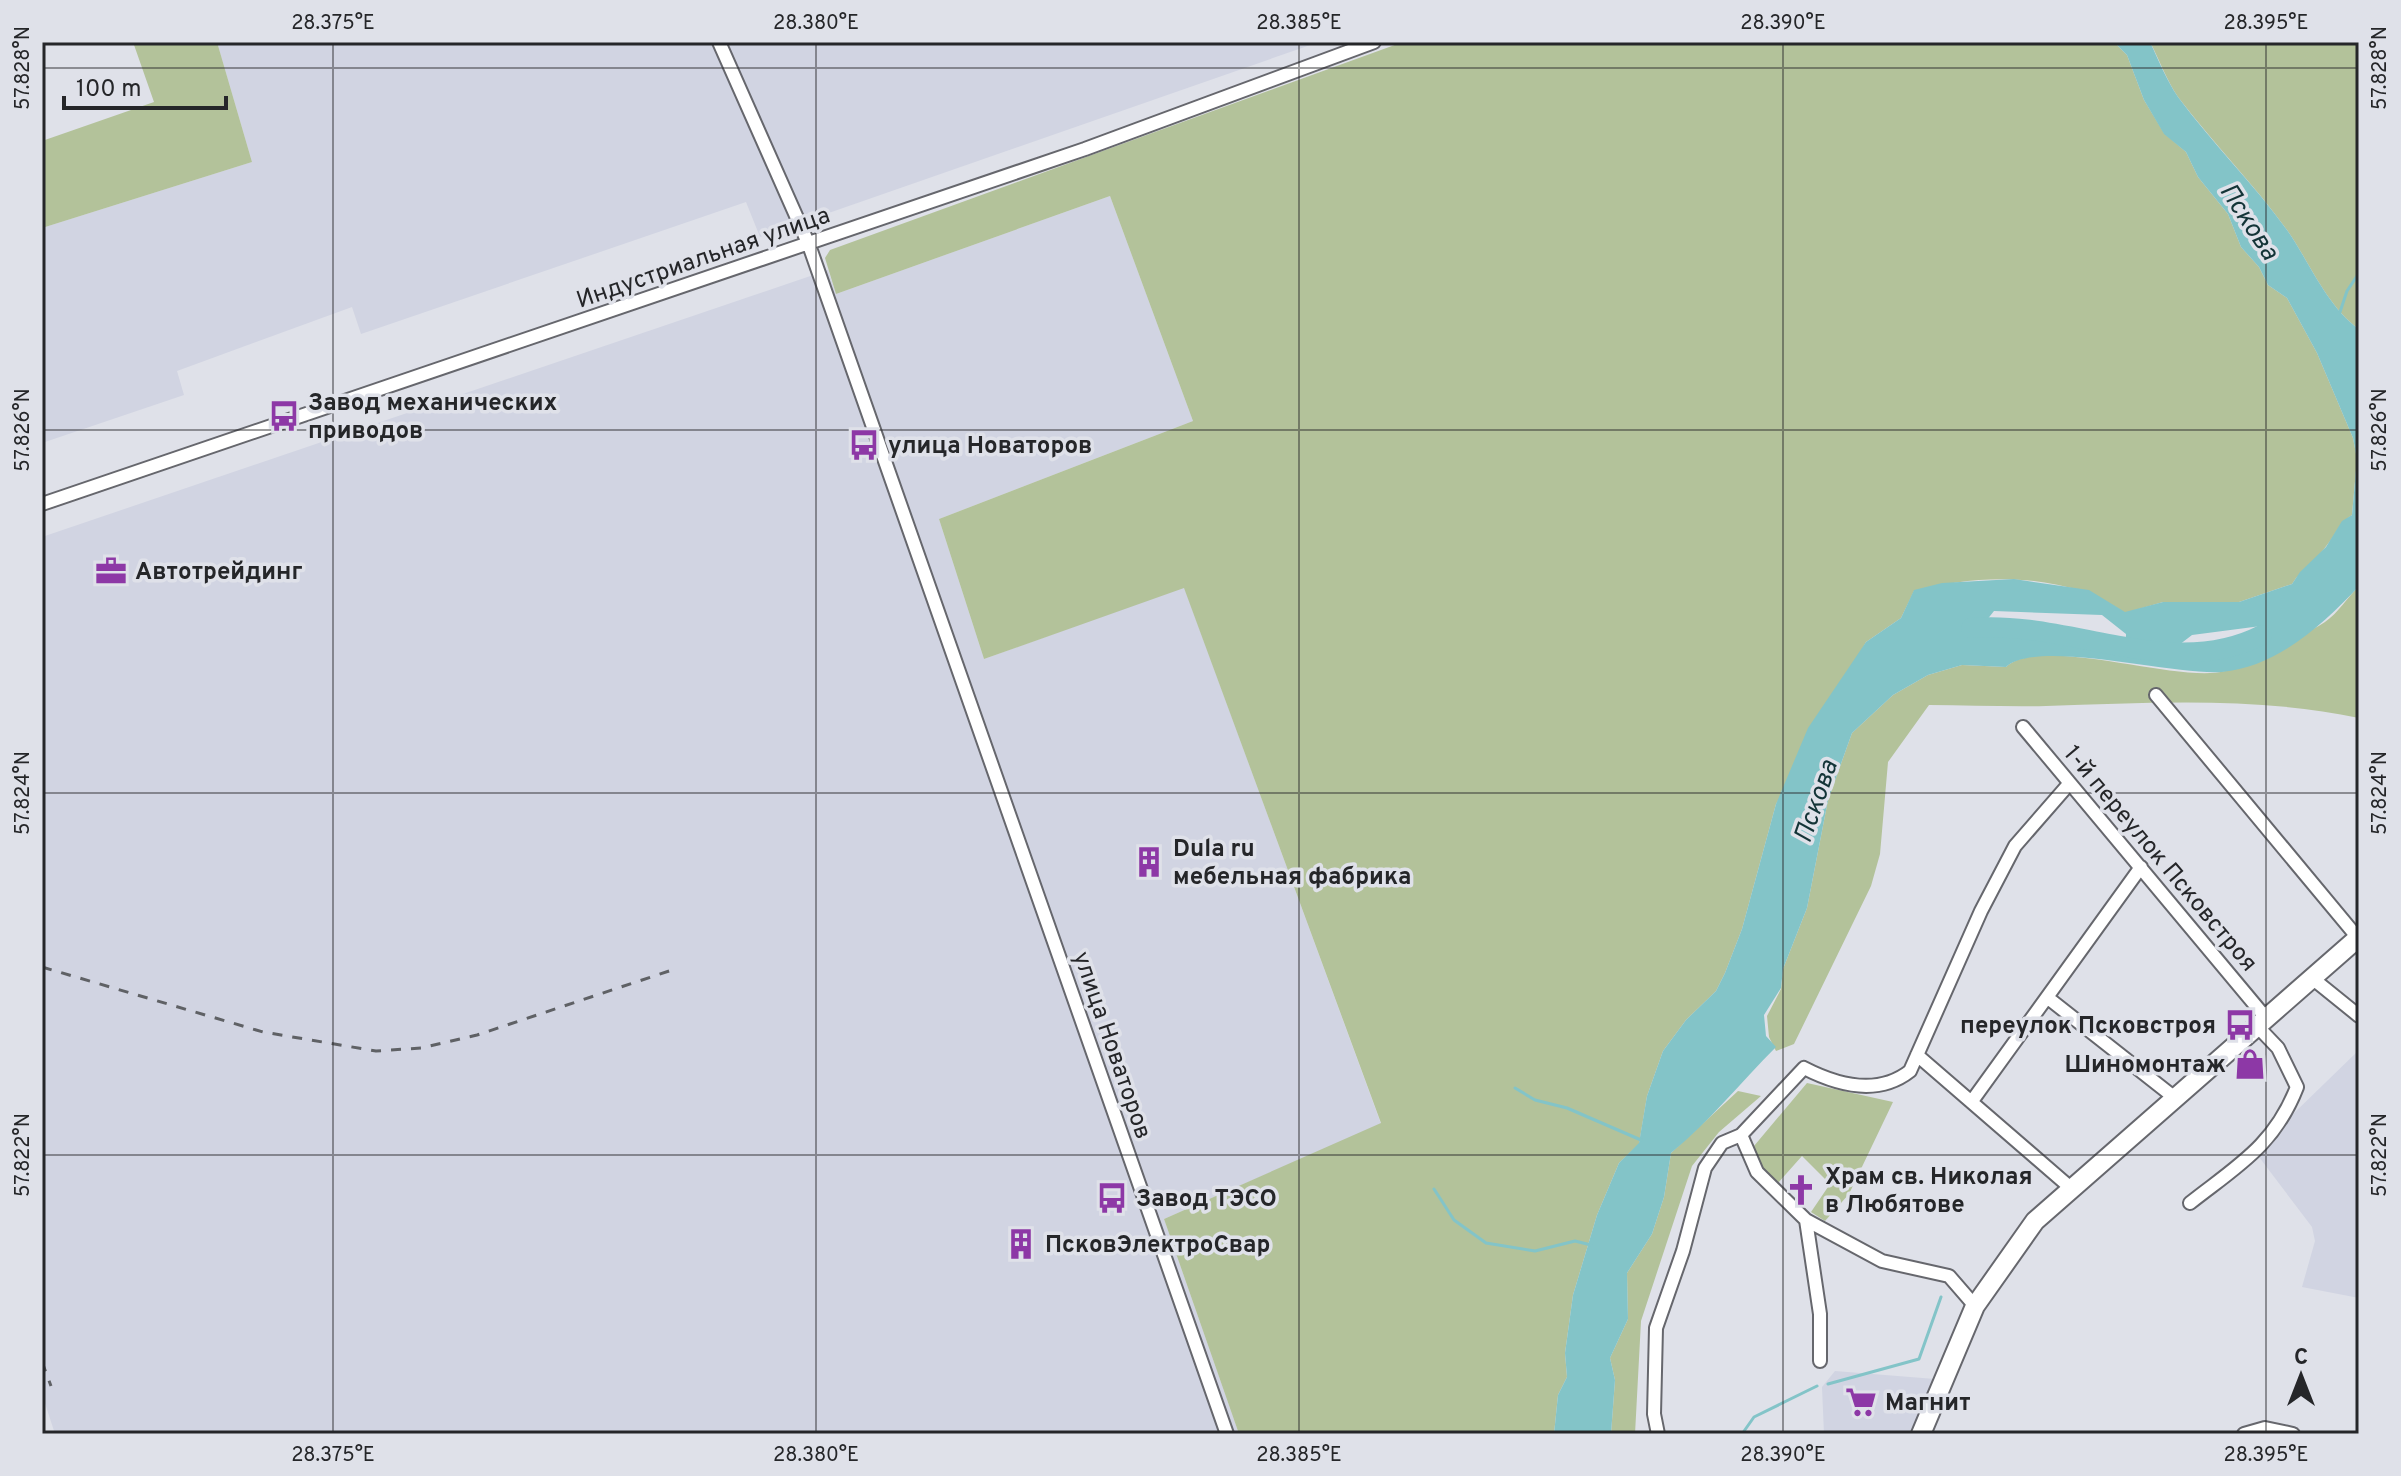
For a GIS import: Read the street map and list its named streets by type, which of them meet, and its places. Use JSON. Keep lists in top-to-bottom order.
{
  "streets": {
    "street": ["Индустриальная улица", "1-й переулок Псковстроя", "улица Новаторов"]
  },
  "crossings": [
    ["Индустриальная улица", "улица Новаторов"]
  ],
  "water": ["Пскова"],
  "places": {
    "bus stop": [
      "Завод механических приводов",
      "улица Новаторов",
      "переулок Псковстроя",
      "Завод ТЭСО"
    ],
    "office": ["Автотрейдинг"],
    "building": ["Dula ru мебельная фабрика", "ПсковЭлектроСвар"],
    "shop": ["Шиномонтаж"],
    "church": ["Храм св. Николая в Любятове"],
    "supermarket": ["Магнит"]
  },
  "scale_bar": "100 m",
  "north": "top",
  "coordinates": [
    "28.375°E",
    "28.380°E",
    "28.385°E",
    "28.390°E",
    "28.395°E",
    "57.828°N",
    "57.826°N",
    "57.824°N",
    "57.822°N"
  ]
}
